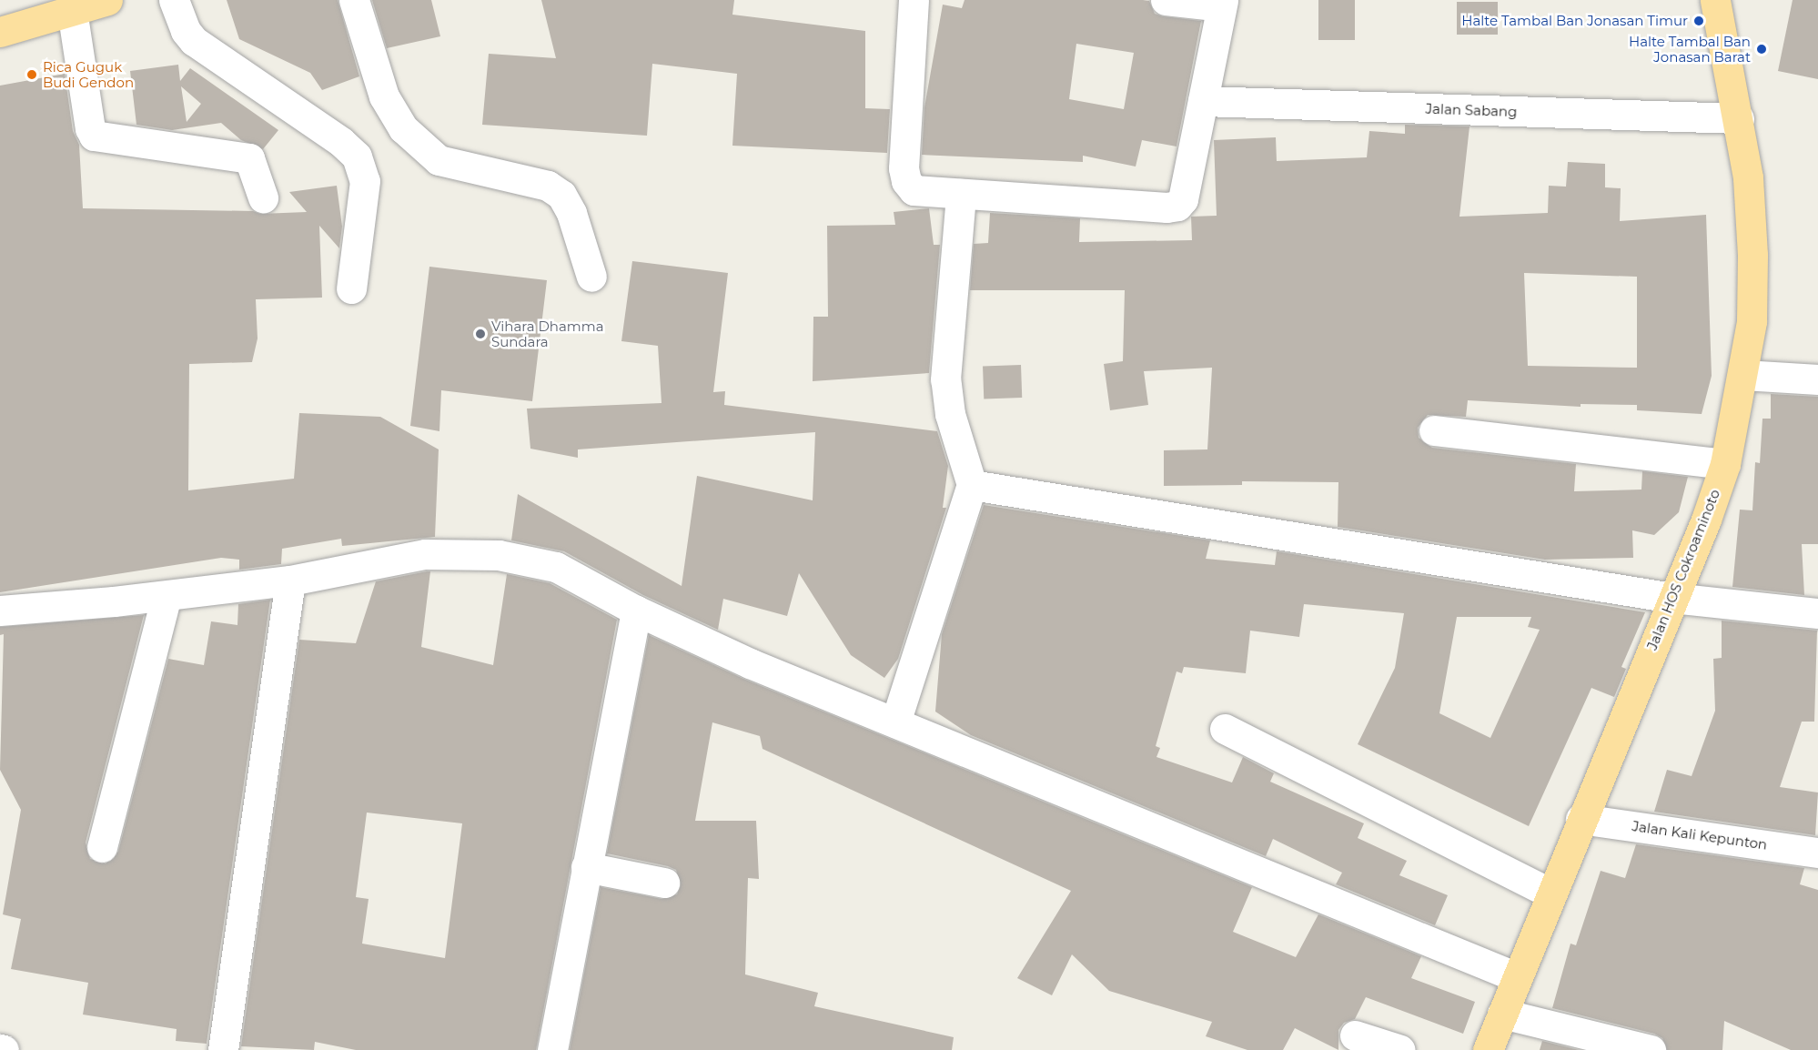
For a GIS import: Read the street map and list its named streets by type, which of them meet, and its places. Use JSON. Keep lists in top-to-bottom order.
{
  "streets": {
    "main road": ["Jalan HOS Cokroaminoto"],
    "street": ["Jalan Sabang", "Jalan Kali Kepunton"]
  },
  "crossings": [
    ["Jalan Sabang", "Jalan HOS Cokroaminoto"],
    ["Jalan HOS Cokroaminoto", "Jalan Kali Kepunton"]
  ],
  "places": [
    "Halte Tambal Ban Jonasan Timur",
    "Halte Tambal Ban Jonasan Barat",
    "Rica Guguk Budi Gendon",
    "Vihara Dhamma Sundara"
  ]
}
